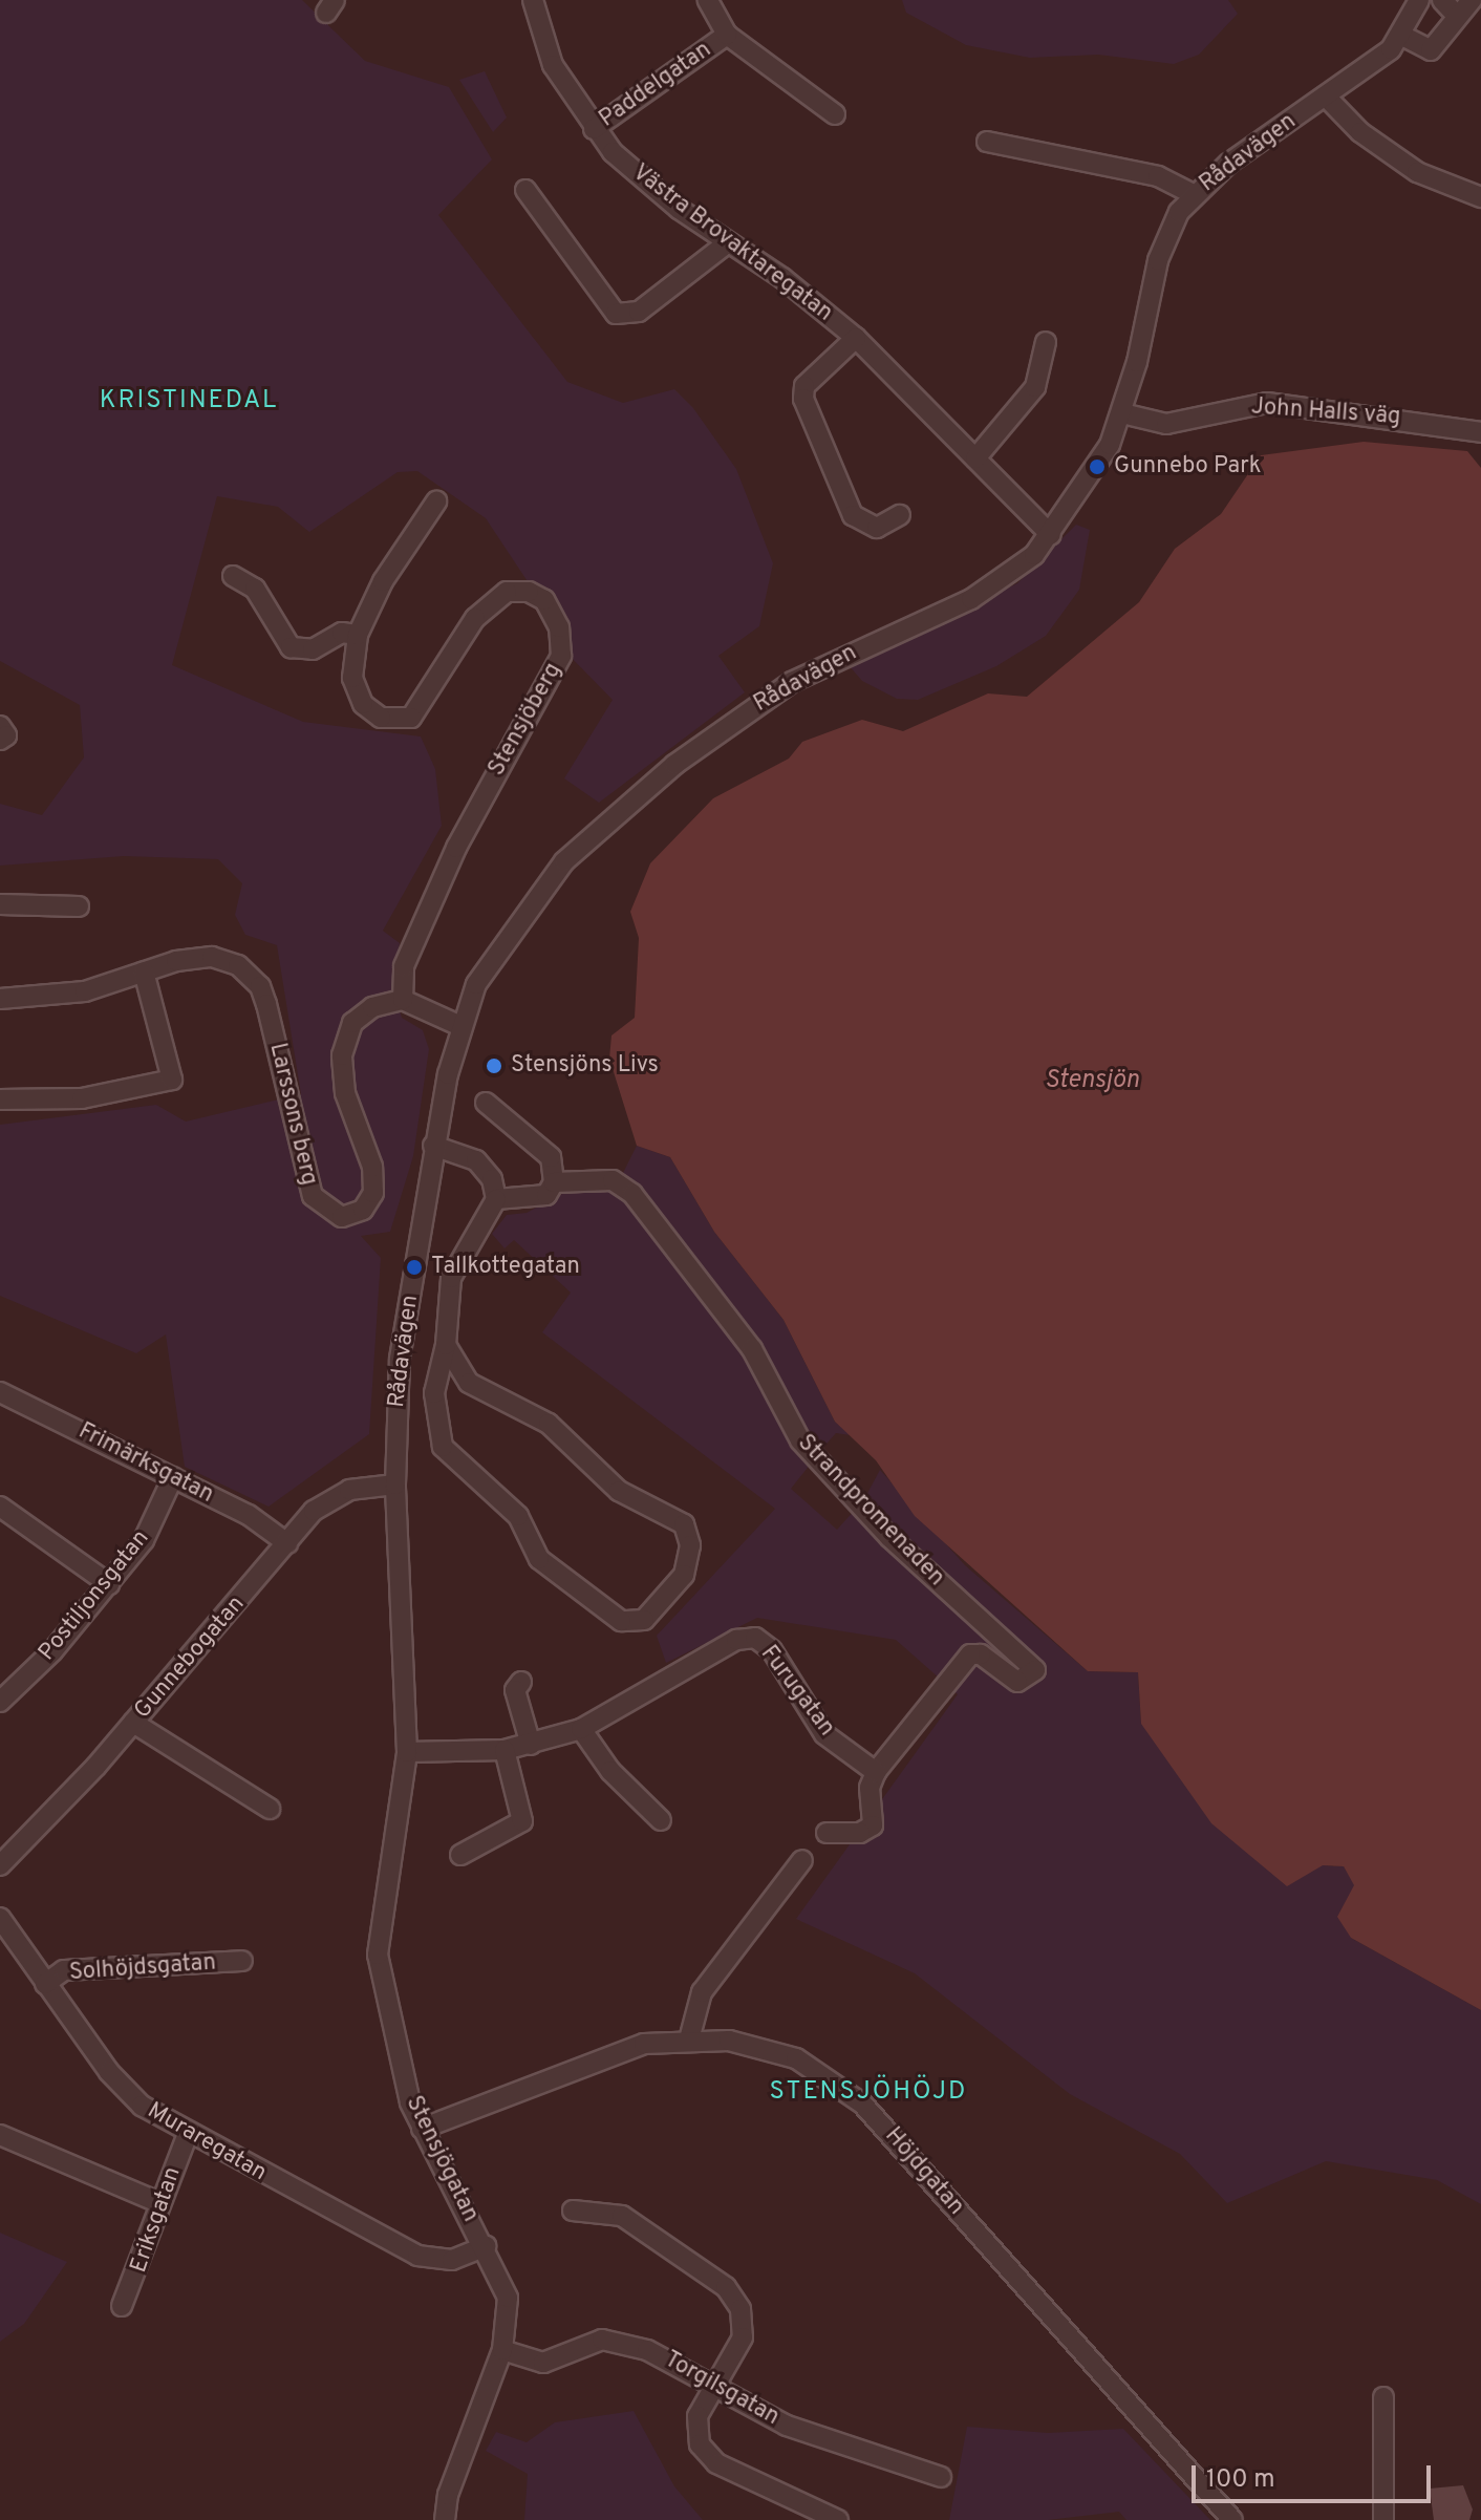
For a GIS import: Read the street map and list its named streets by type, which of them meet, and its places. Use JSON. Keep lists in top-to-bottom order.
{
  "streets": {
    "street": [
      "Paddelgatan",
      "Rådavägen",
      "Västra Brovaktaregatan",
      "John Halls väg",
      "Stensjöberg",
      "Larssons berg",
      "Frimärksgatan",
      "Strandpromenaden",
      "Postiljonsgatan",
      "Gunnebogatan",
      "Furugatan",
      "Solhöjdsgatan",
      "Muraregatan",
      "Stensjögatan",
      "Höjdgatan",
      "Eriksgatan",
      "Torgilsgatan"
    ]
  },
  "crossings": [
    ["Paddelgatan", "Västra Brovaktaregatan"],
    ["Rådavägen", "Västra Brovaktaregatan"],
    ["Rådavägen", "John Halls väg"],
    ["Rådavägen", "Gunnebogatan"],
    ["Rådavägen", "Stensjögatan"],
    ["Stensjöberg", "Larssons berg"],
    ["Frimärksgatan", "Postiljonsgatan"],
    ["Frimärksgatan", "Gunnebogatan"],
    ["Strandpromenaden", "Furugatan"],
    ["Gunnebogatan", "Stensjögatan"],
    ["Furugatan", "Stensjögatan"],
    ["Solhöjdsgatan", "Muraregatan"],
    ["Muraregatan", "Stensjögatan"],
    ["Muraregatan", "Eriksgatan"],
    ["Stensjögatan", "Höjdgatan"],
    ["Stensjögatan", "Torgilsgatan"]
  ],
  "districts": ["KRISTINEDAL", "STENSJÖHÖJD"],
  "water": ["Stensjön"],
  "places": ["Gunnebo Park", "Stensjöns Livs", "Tallkottegatan"],
  "scale_bar": "100 m"
}
